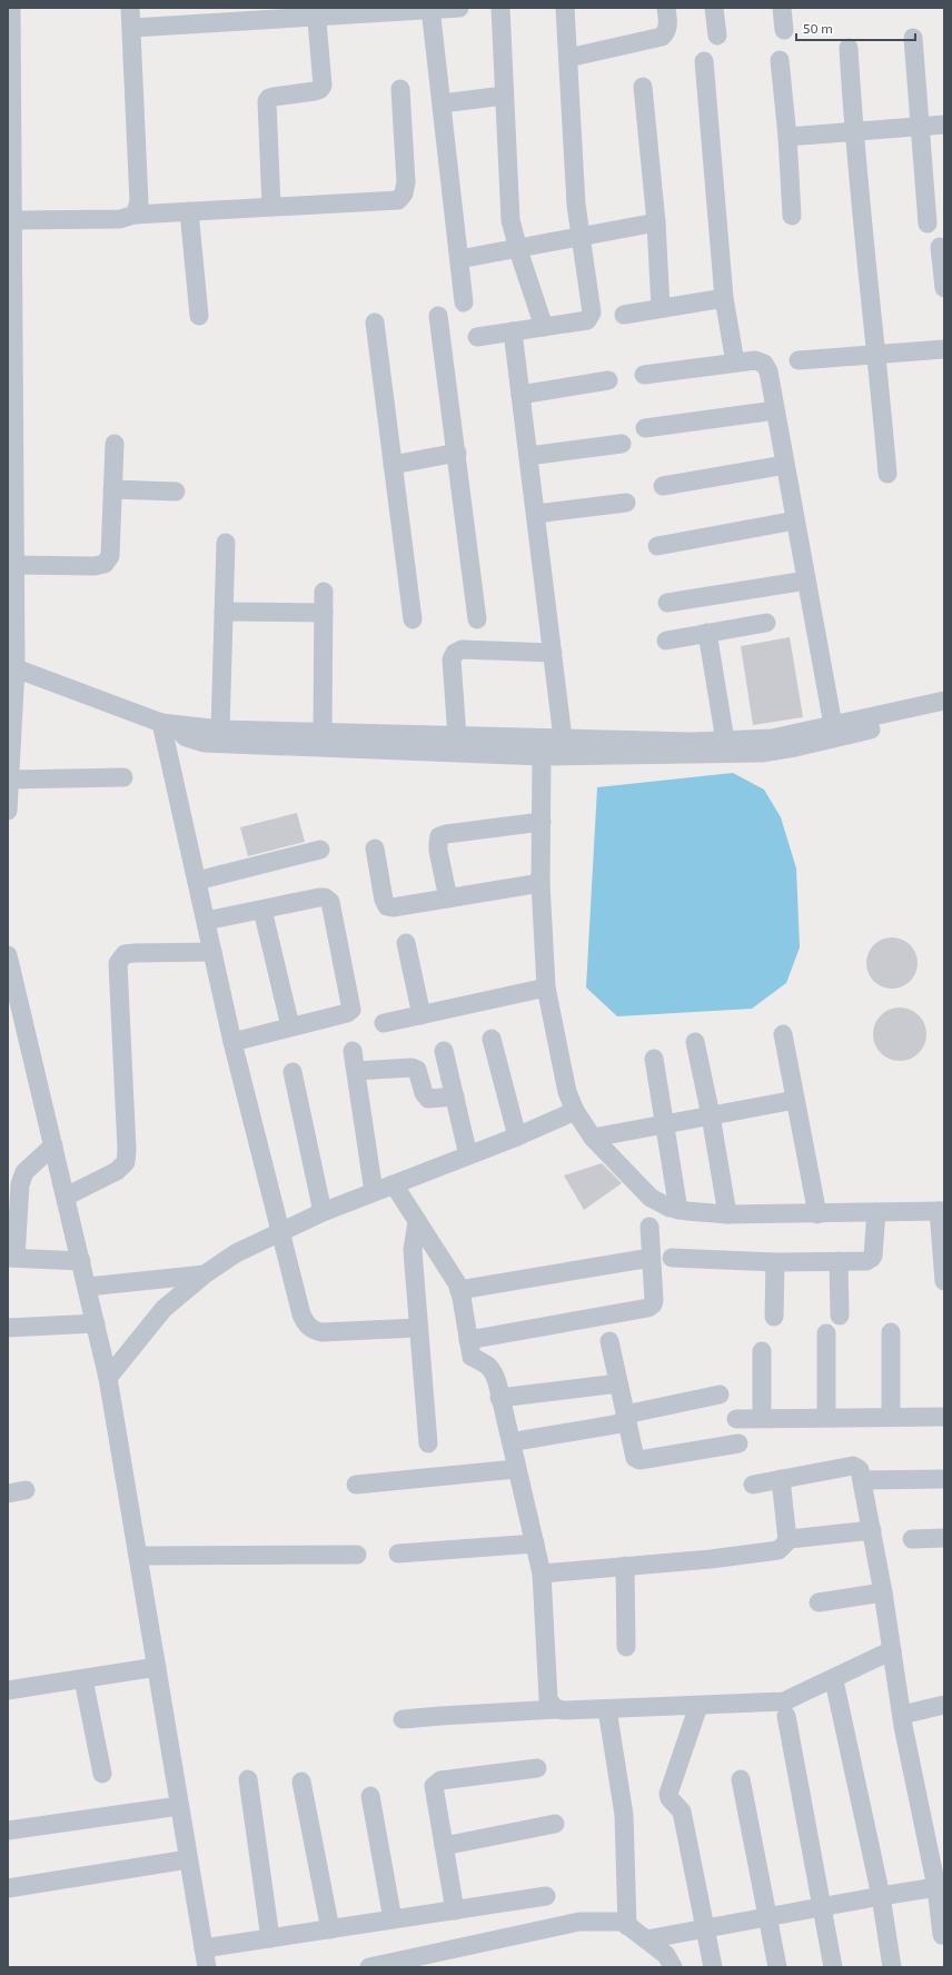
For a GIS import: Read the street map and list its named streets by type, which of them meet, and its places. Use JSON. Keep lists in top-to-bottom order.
{
  "scale_bar": "50 m"
}
